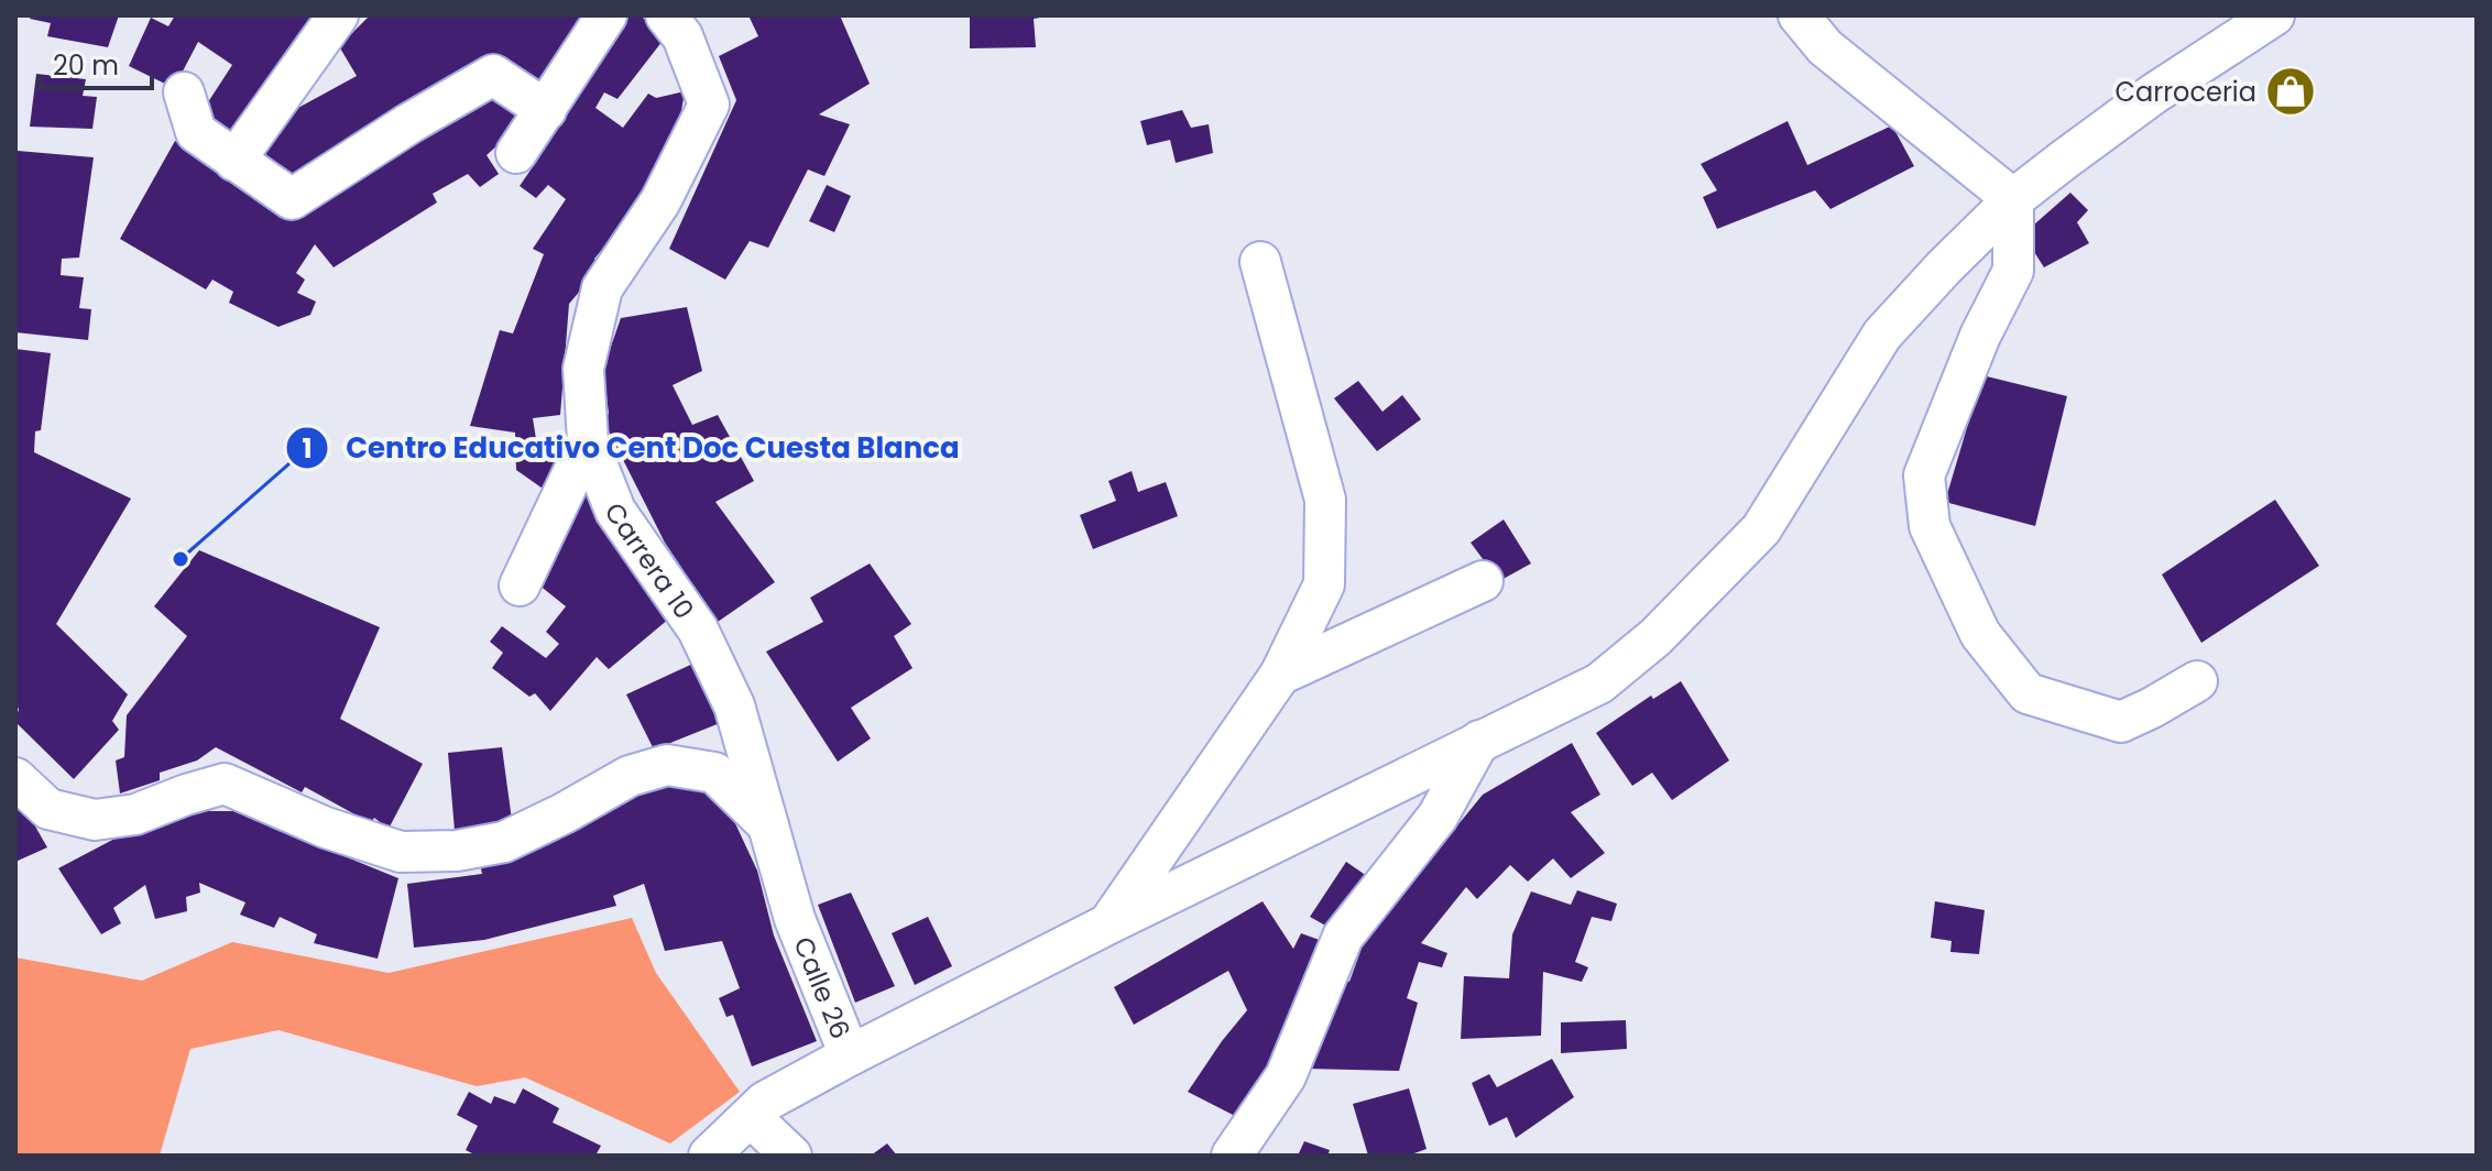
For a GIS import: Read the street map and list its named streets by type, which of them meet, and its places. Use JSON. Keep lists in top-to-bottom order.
{
  "streets": {
    "street": ["Carrera 10", "Calle 26"]
  },
  "crossings": [
    ["Carrera 10", "Calle 26"]
  ],
  "places": {
    "shop": ["Carroceria"],
    "other": ["Centro Educativo Cent Doc Cuesta Blanca"]
  },
  "scale_bar": "20 m"
}
